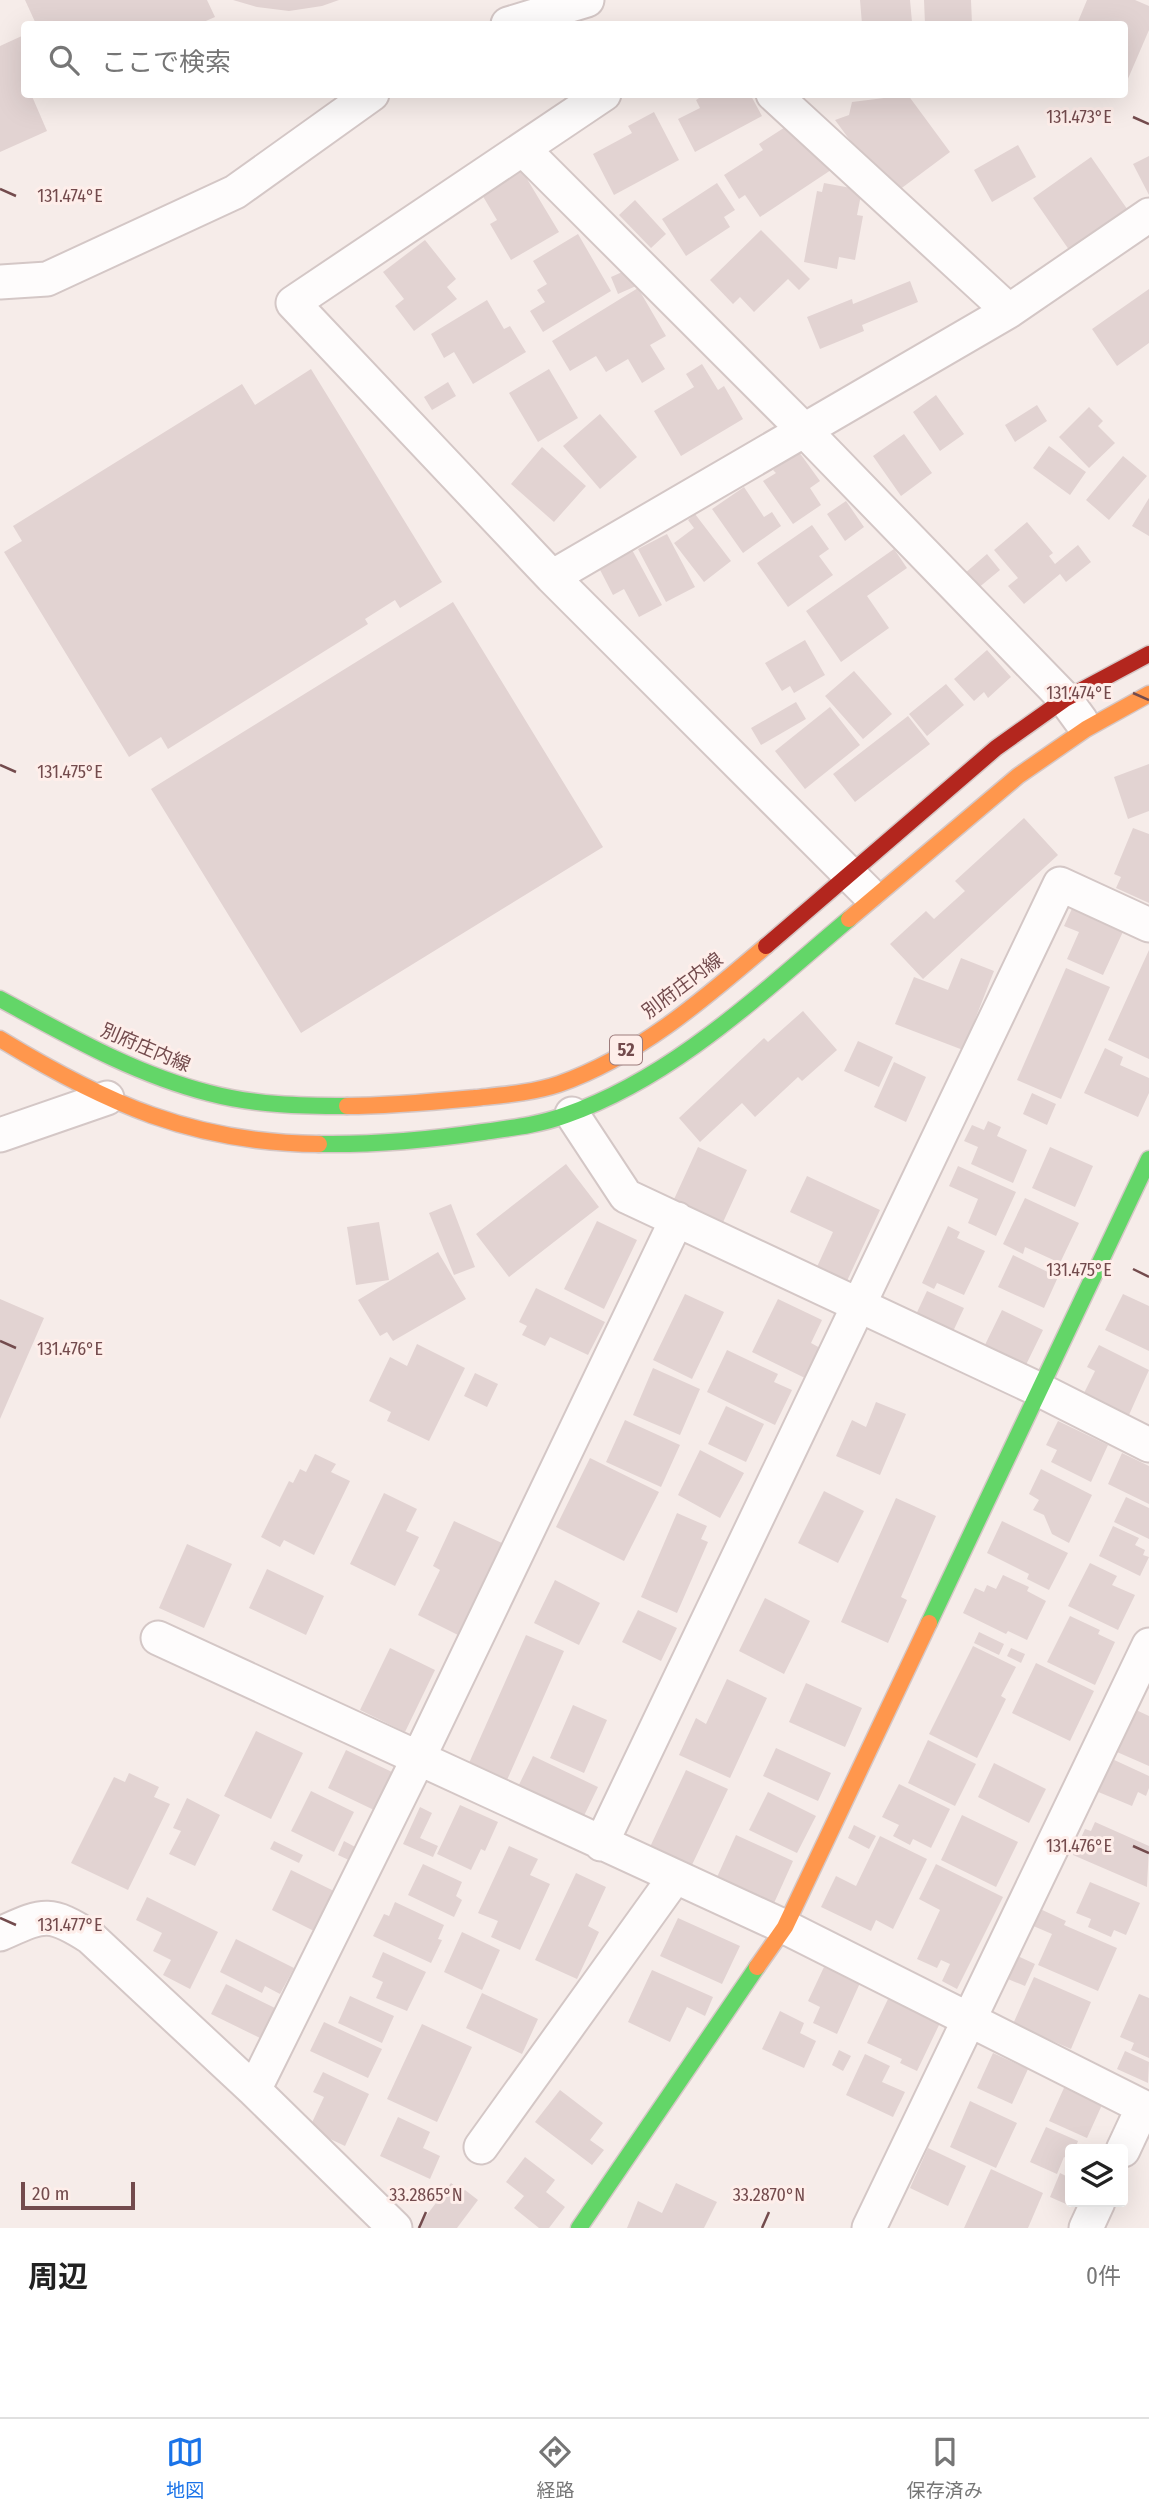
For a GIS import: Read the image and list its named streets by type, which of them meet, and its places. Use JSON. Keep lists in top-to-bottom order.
{
  "streets": {
    "main road": ["別府庄内線", "52"]
  },
  "scale_bar": "20 m",
  "page": {
    "search": "ここで検索",
    "scale": "20 m",
    "heading": ["周辺", "0件"],
    "nav": ["地図", "経路", "保存済み"]
  },
  "coordinates": [
    "131.473°E",
    "131.474°E",
    "131.475°E",
    "131.476°E",
    "131.477°E",
    "33.2865°N",
    "33.2870°N"
  ]
}
